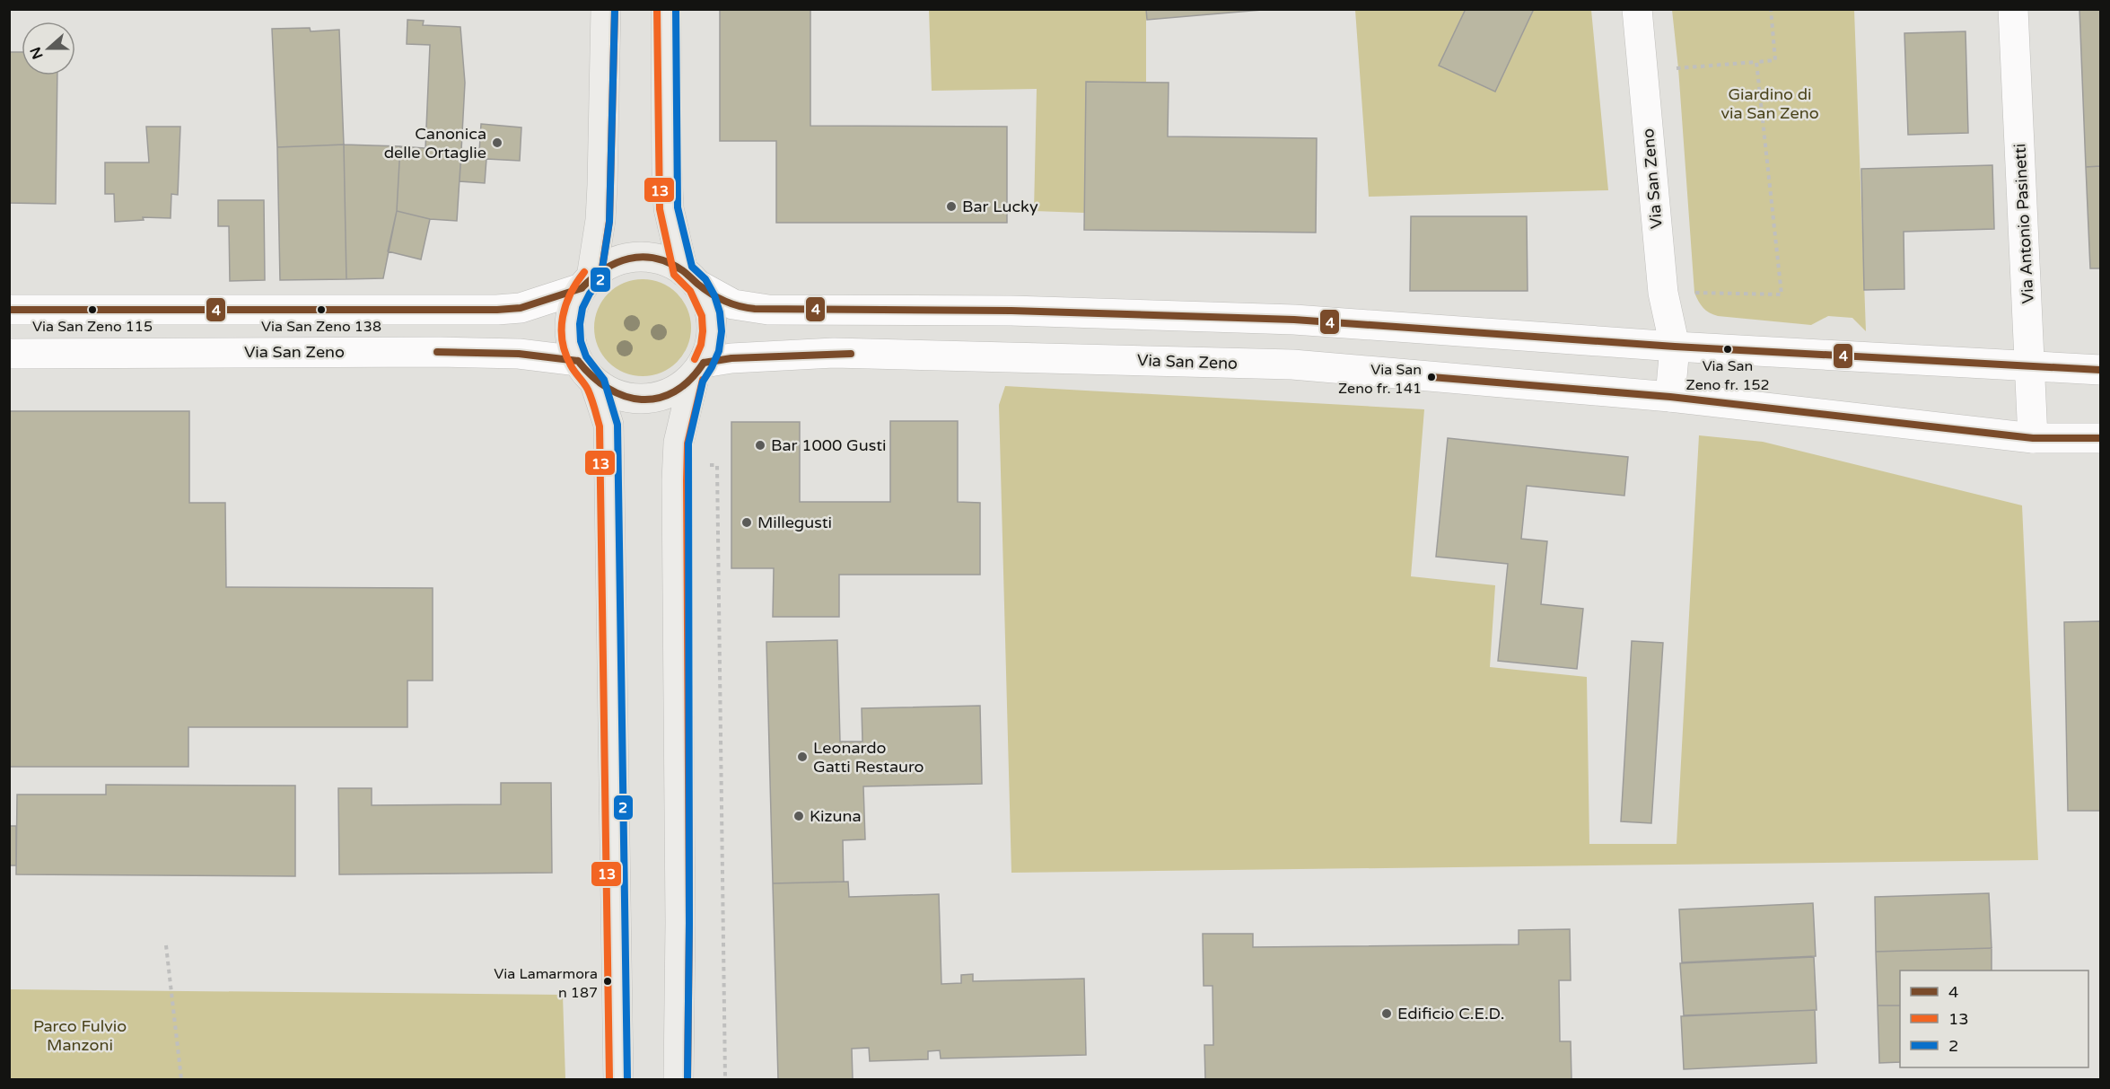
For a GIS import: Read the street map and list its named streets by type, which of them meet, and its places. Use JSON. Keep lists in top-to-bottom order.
{
  "streets": {
    "street": ["Via San Zeno", "Via Antonio Pasinetti"]
  },
  "crossings": [
    ["Via San Zeno", "Via Antonio Pasinetti"]
  ],
  "parks": ["Giardino di via San Zeno", "Parco Fulvio Manzoni"],
  "places": [
    "Canonica delle Ortaglie",
    "Bar Lucky",
    "Via San Zeno 115",
    "Via San Zeno 138",
    "Via San Zeno fr. 152",
    "Via San Zeno fr. 141",
    "Bar 1000 Gusti",
    "Millegusti",
    "Leonardo Gatti Restauro",
    "Kizuna",
    "Via Lamarmora n 187",
    "Edificio C.E.D."
  ],
  "lines": ["transit line 13", "transit line 2", "transit line 4"],
  "legend": ["4", "13", "2"],
  "north": "left"
}
